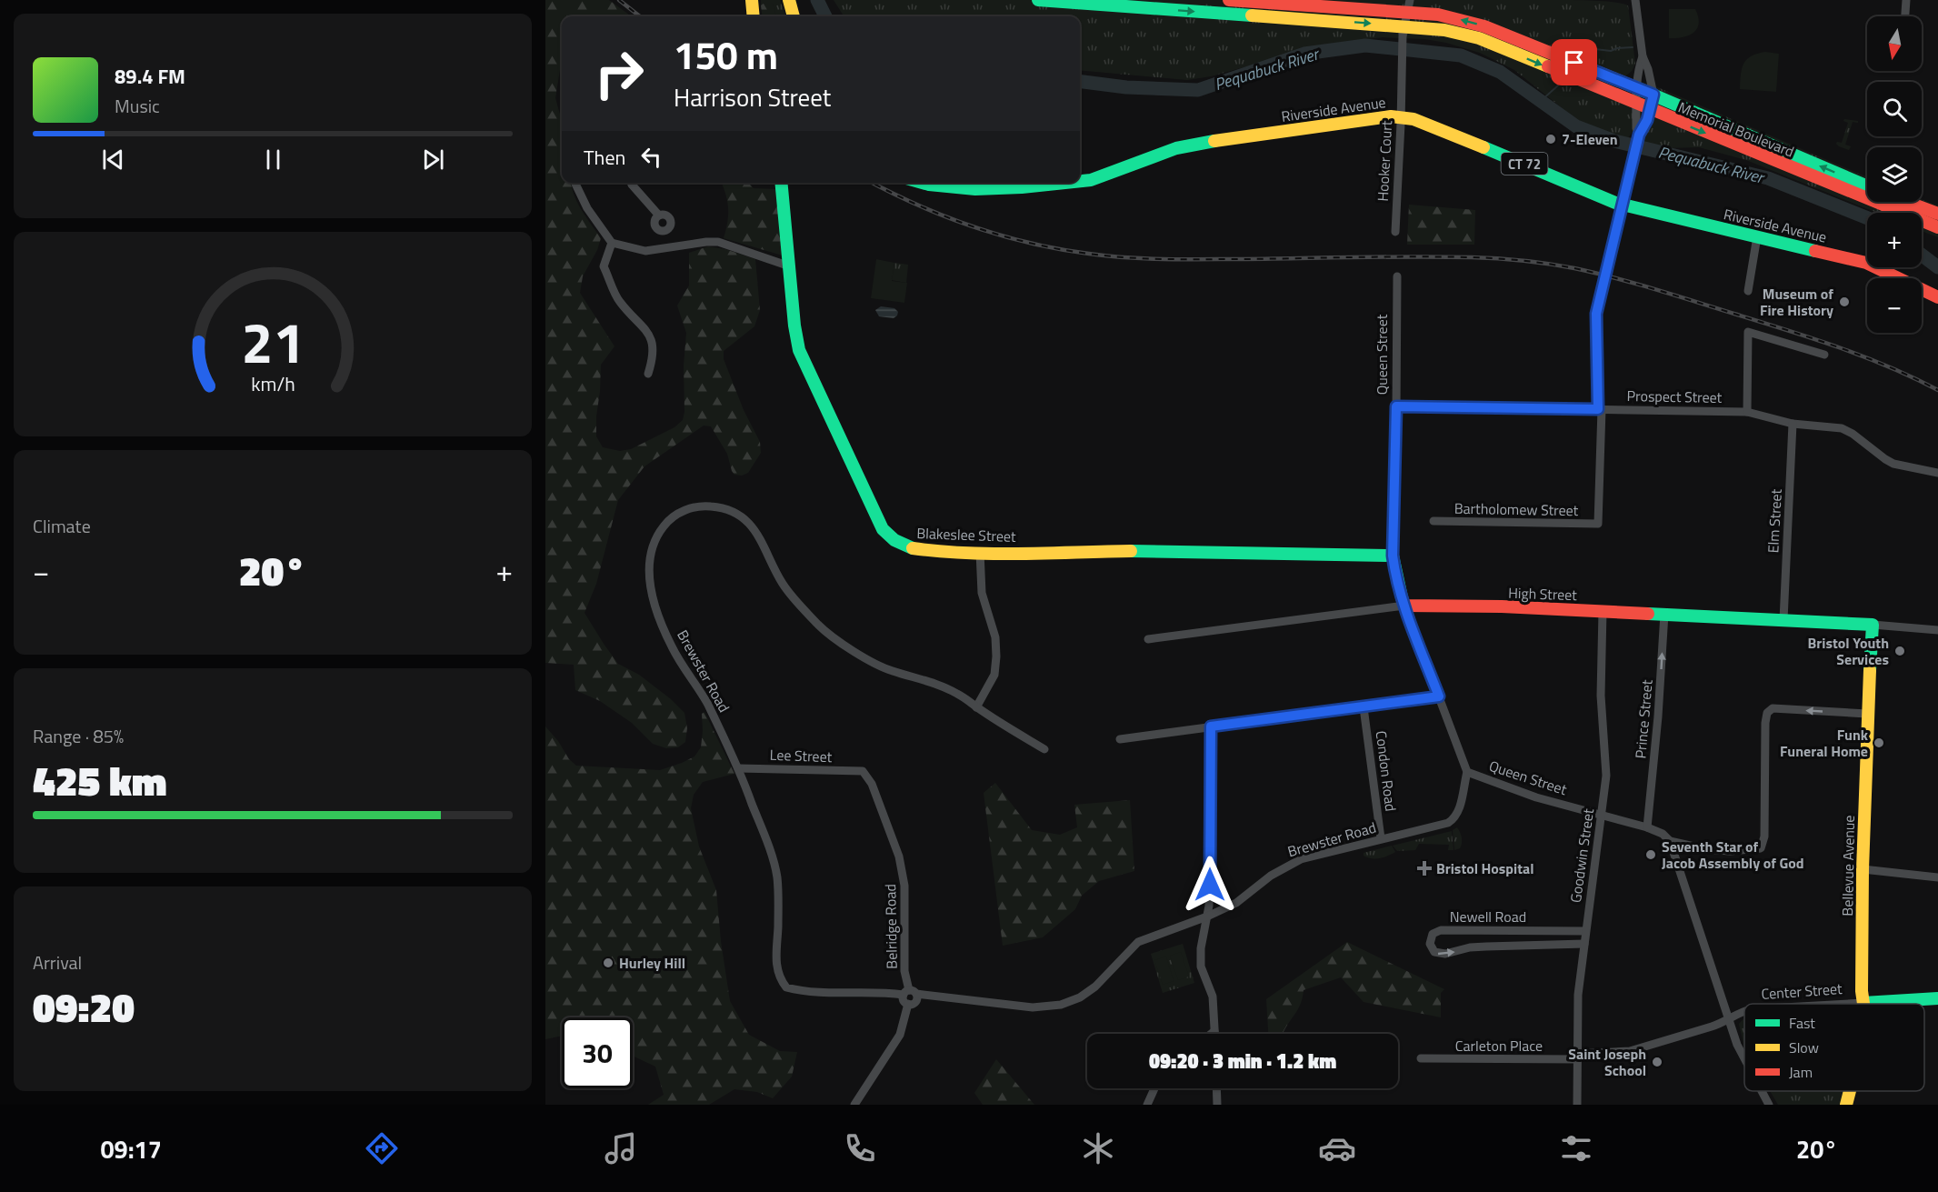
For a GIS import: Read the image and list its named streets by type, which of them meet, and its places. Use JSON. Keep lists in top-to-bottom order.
{
  "streets": {
    "main road": [
      "Riverside Avenue",
      "Memorial Boulevard",
      "CT 72",
      "Queen Street",
      "Blakeslee Street",
      "High Street",
      "Bellevue Avenue",
      "Center Street"
    ],
    "street": [
      "Hooker Court",
      "Prospect Street",
      "Bartholomew Street",
      "Elm Street",
      "Brewster Road",
      "Prince Street",
      "Lee Street",
      "Condon Road",
      "Goodwin Street",
      "Newell Road",
      "Belridge Road",
      "Carleton Place"
    ]
  },
  "crossings": [
    ["Riverside Avenue", "Hooker Court"],
    ["Memorial Boulevard", "Hooker Court"],
    ["Queen Street", "Prospect Street"],
    ["Queen Street", "Blakeslee Street"],
    ["Queen Street", "High Street"],
    ["Queen Street", "Brewster Road"],
    ["Queen Street", "Prince Street"],
    ["Queen Street", "Goodwin Street"],
    ["Prospect Street", "Bartholomew Street"],
    ["Prospect Street", "Elm Street"],
    ["Elm Street", "High Street"],
    ["High Street", "Prince Street"],
    ["High Street", "Goodwin Street"],
    ["High Street", "Bellevue Avenue"],
    ["Brewster Road", "Lee Street"],
    ["Brewster Road", "Condon Road"],
    ["Brewster Road", "Belridge Road"],
    ["Lee Street", "Belridge Road"],
    ["Goodwin Street", "Newell Road"],
    ["Goodwin Street", "Center Street"],
    ["Goodwin Street", "Carleton Place"],
    ["Bellevue Avenue", "Center Street"],
    ["Center Street", "Carleton Place"]
  ],
  "one_way": ["Prince Street"],
  "water": ["Pequabuck River"],
  "places": {
    "other": [
      "7-Eleven",
      "Museum of Fire History",
      "Bristol Youth Services",
      "Funk Funeral Home",
      "Seventh Star of Jacob Assembly of God",
      "Hurley Hill",
      "Saint Joseph School"
    ],
    "health": ["Bristol Hospital"]
  },
  "legend": ["Fast", "Slow", "Jam"],
  "north": "bottom",
  "page": {
    "map_buttons": ["+", "−"],
    "turn": ["150 m", "Harrison Street"],
    "song": ["89.4 FM", "Music"],
    "then": "Then",
    "tile": [
      "Climate",
      ["Range · 85%", "425 km"],
      ["Arrival", "09:20"]
    ],
    "heat": ["−", "20°", "+"],
    "limit": "30",
    "trip": "09:20 · 3 min · 1.2 km",
    "tabs": ["09:17", "20°"],
    "gauge": ["21", "km/h"]
  }
}
